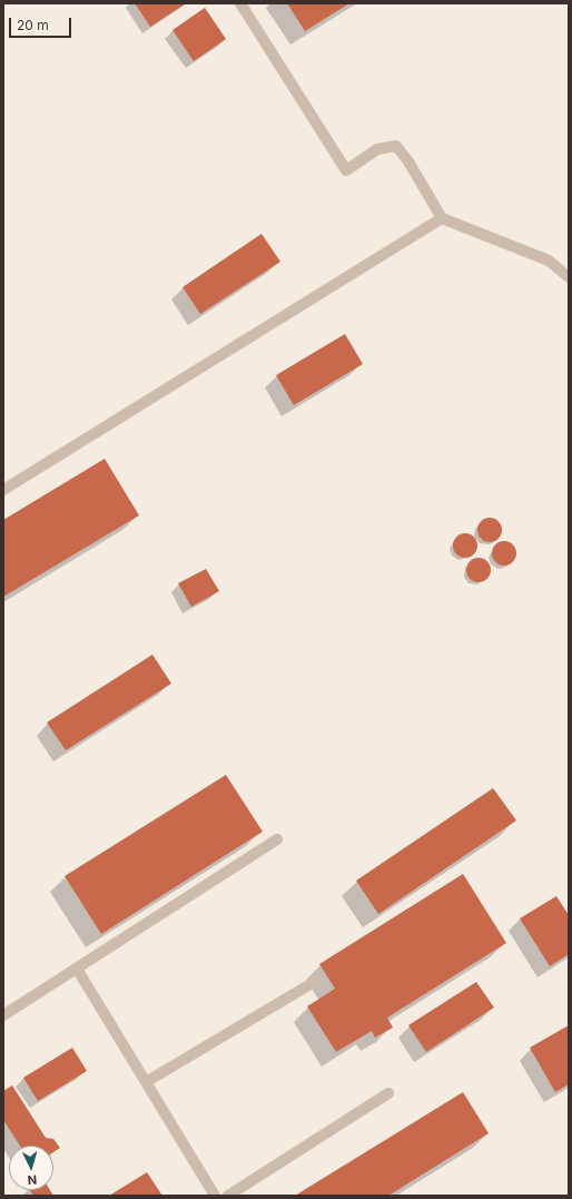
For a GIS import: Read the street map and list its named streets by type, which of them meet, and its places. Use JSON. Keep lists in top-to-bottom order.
{
  "scale_bar": "20 m",
  "north": "bottom"
}
